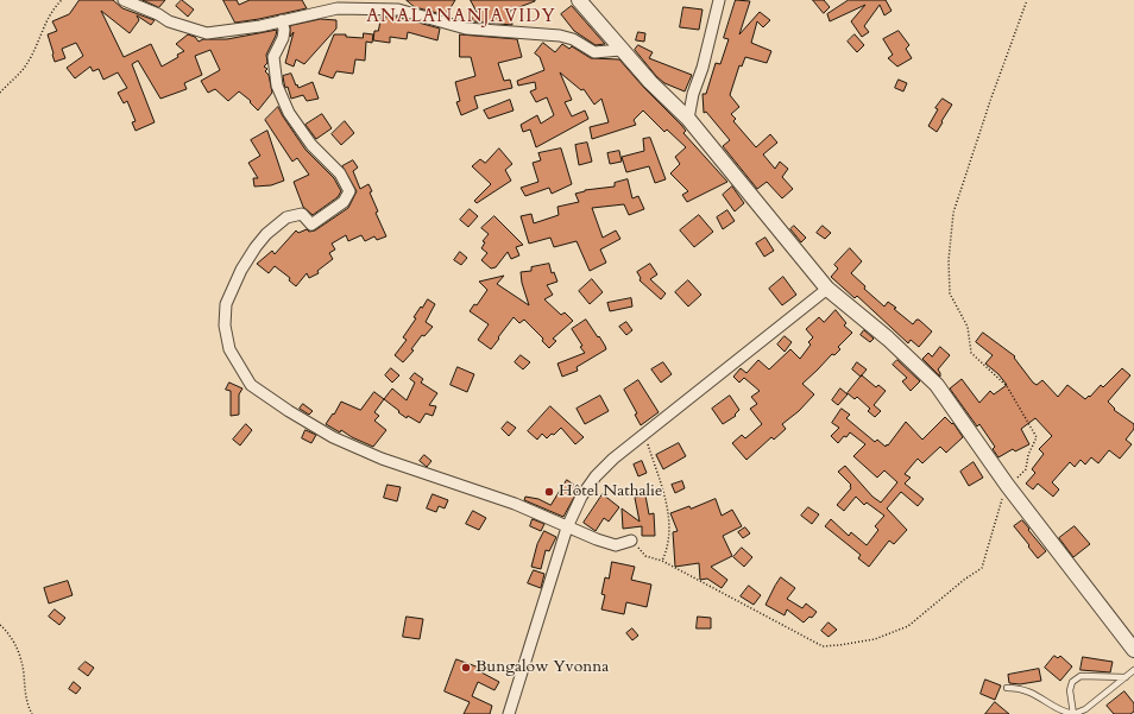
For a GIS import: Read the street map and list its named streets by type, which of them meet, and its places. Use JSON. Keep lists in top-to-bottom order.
{
  "districts": ["ANALANANJAVIDY"],
  "places": ["Hôtel Nathalie", "Bungalow Yvonna"]
}
